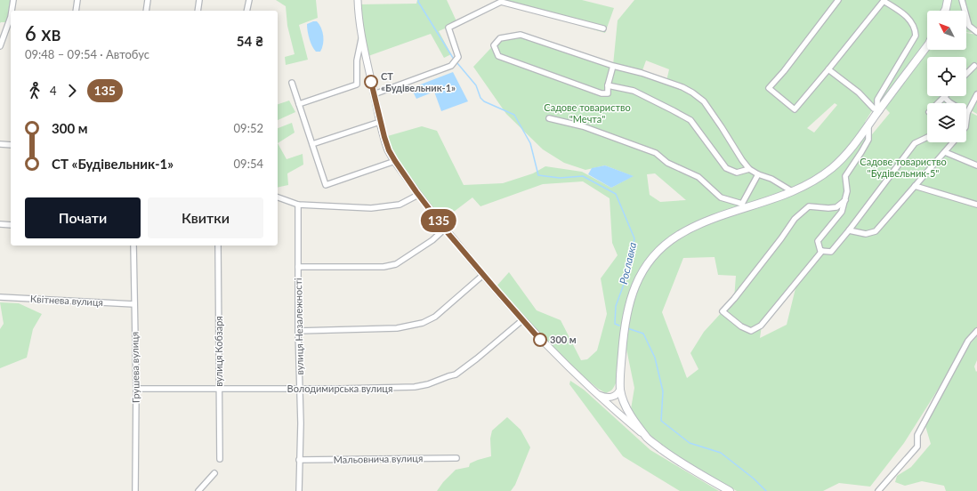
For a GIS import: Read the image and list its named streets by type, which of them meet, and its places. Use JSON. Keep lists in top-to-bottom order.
{
  "streets": {
    "street": [
      "Квітнева вулиця",
      "вулиця Незалежності",
      "вулиця Кобзаря",
      "Грушева вулиця",
      "Володимирська вулиця",
      "Мальовнича вулиця"
    ]
  },
  "crossings": [
    ["Квітнева вулиця", "Грушева вулиця"],
    ["вулиця Незалежності", "Володимирська вулиця"],
    ["вулиця Незалежності", "Мальовнича вулиця"],
    ["вулиця Кобзаря", "Володимирська вулиця"],
    ["Грушева вулиця", "Володимирська вулиця"]
  ],
  "water": ["Рославка"],
  "parks": ["Садове товариство \"Мечта\"", "Садове товариство \"Будівельник-5\""],
  "places": ["СТ «Будівельник-1»", "300 м"],
  "lines": ["bus line 135"],
  "north": "top left",
  "page": {
    "on_map": "135",
    "heading": ["6 хв", "09:48 – 09:54 · Автобус", "54 ₴"],
    "legs": ["4", "135"],
    "list": [
      {
        "name": "300 м",
        "value": "09:52"
      },
      {
        "name": "СТ «Будівельник-1»",
        "value": "09:54"
      }
    ],
    "buttons": ["Почати", "Квитки"]
  }
}
